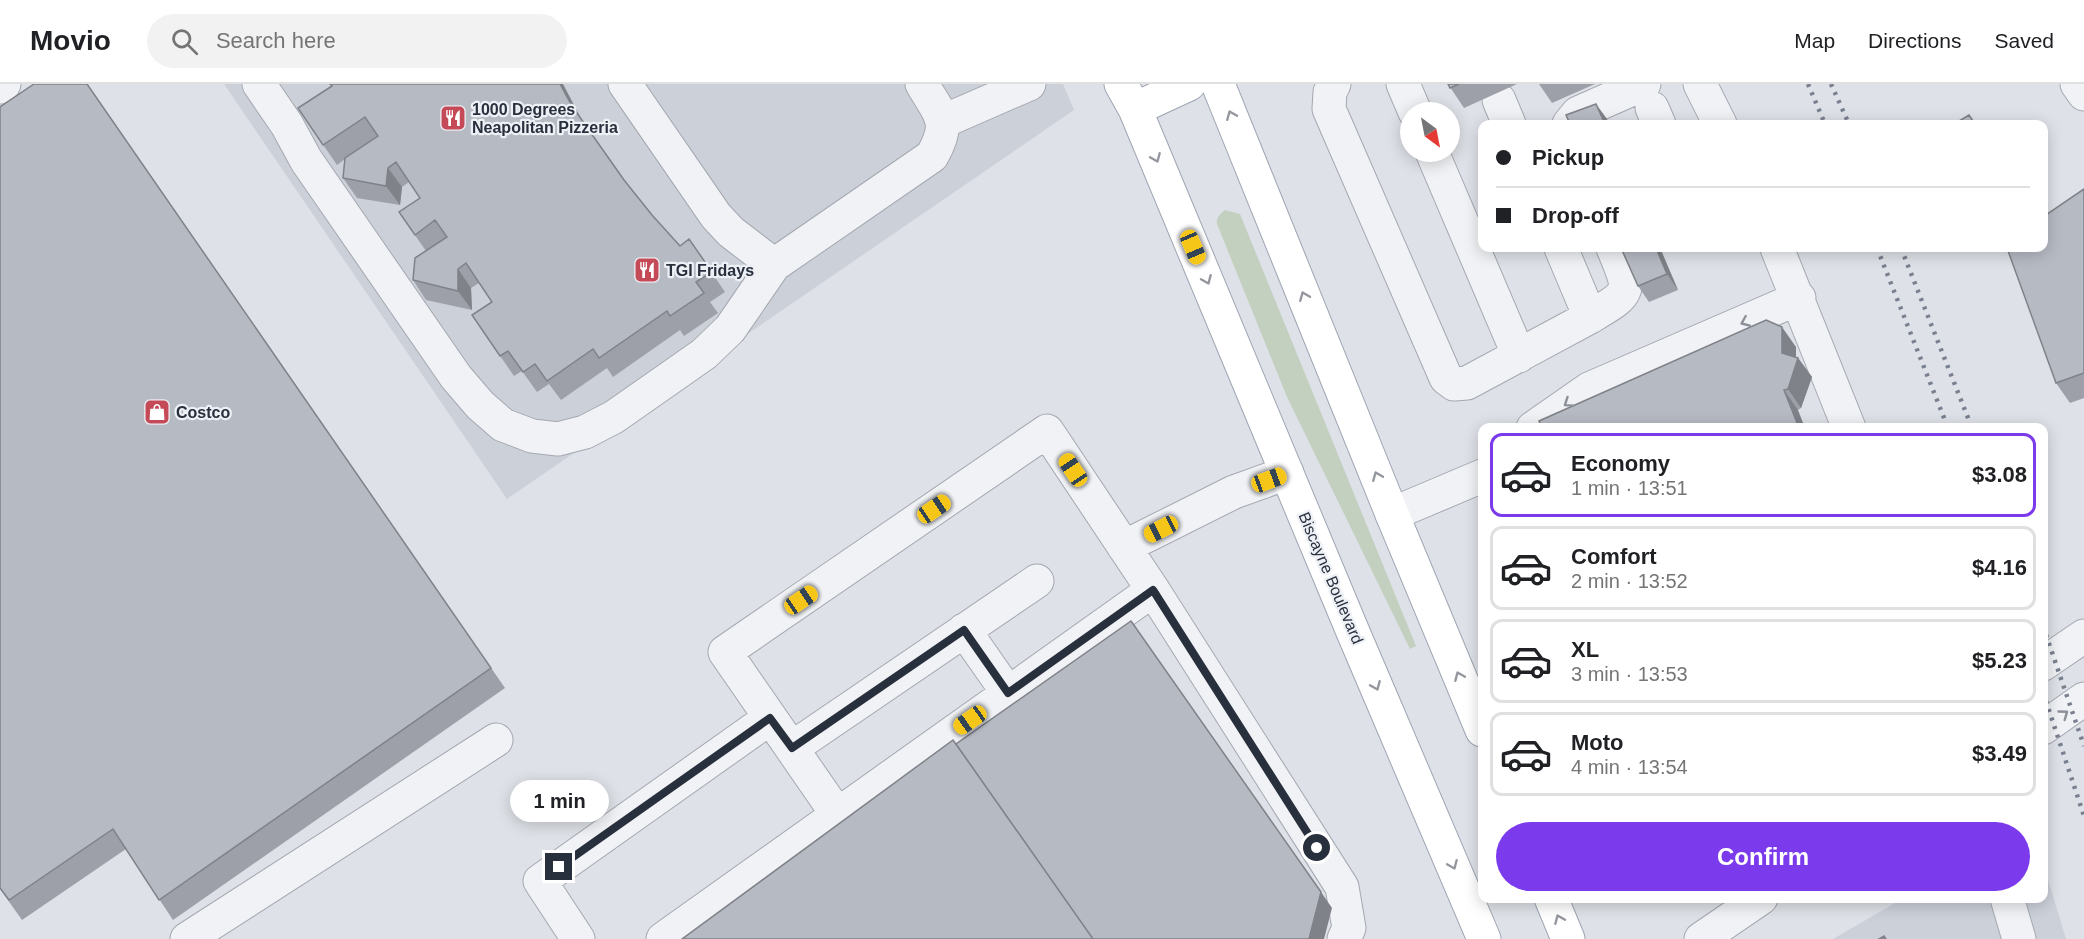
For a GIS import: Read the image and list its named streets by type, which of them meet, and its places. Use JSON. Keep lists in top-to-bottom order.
{
  "streets": {
    "main road": ["Biscayne Boulevard"]
  },
  "places": {
    "restaurant": ["1000 Degrees Neapolitan Pizzeria", "TGI Fridays"],
    "shop": ["Costco"]
  },
  "north": "bottom right",
  "page": {
    "header": "Movio",
    "search": "Search here",
    "nav": ["Map", "Directions", "Saved"],
    "banner": ["Pickup", "Drop-off"],
    "list": [
      {
        "name": "Economy",
        "note": "1 min · 13:51",
        "value": "$3.08"
      },
      {
        "name": "Comfort",
        "note": "2 min · 13:52",
        "value": "$4.16"
      },
      {
        "name": "XL",
        "note": "3 min · 13:53",
        "value": "$5.23"
      },
      {
        "name": "Moto",
        "note": "4 min · 13:54",
        "value": "$3.49"
      }
    ],
    "bubble": "1 min",
    "buttons": "Confirm"
  }
}
